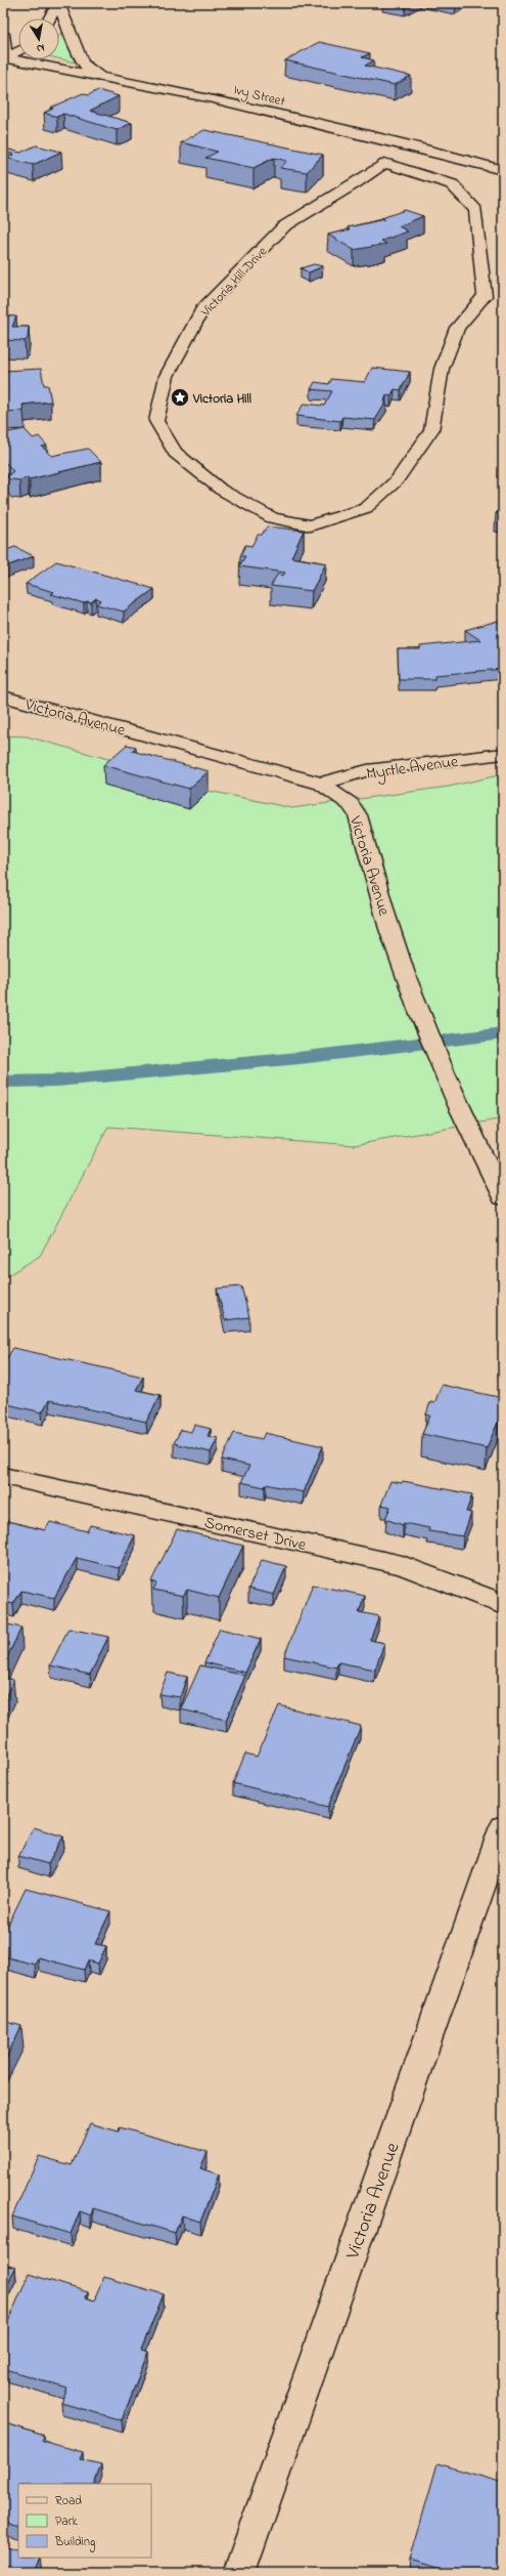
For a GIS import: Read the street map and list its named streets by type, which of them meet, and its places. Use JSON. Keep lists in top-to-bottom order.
{
  "streets": {
    "street": [
      "Ivy Street",
      "Victoria Hill Drive",
      "Victoria Avenue",
      "Myrtle Avenue",
      "Somerset Drive"
    ]
  },
  "crossings": [
    ["Ivy Street", "Victoria Hill Drive"],
    ["Victoria Avenue", "Myrtle Avenue"]
  ],
  "places": {
    "place": ["Victoria Hill"]
  },
  "legend": ["Road", "Park", "Building"],
  "north": "bottom"
}
